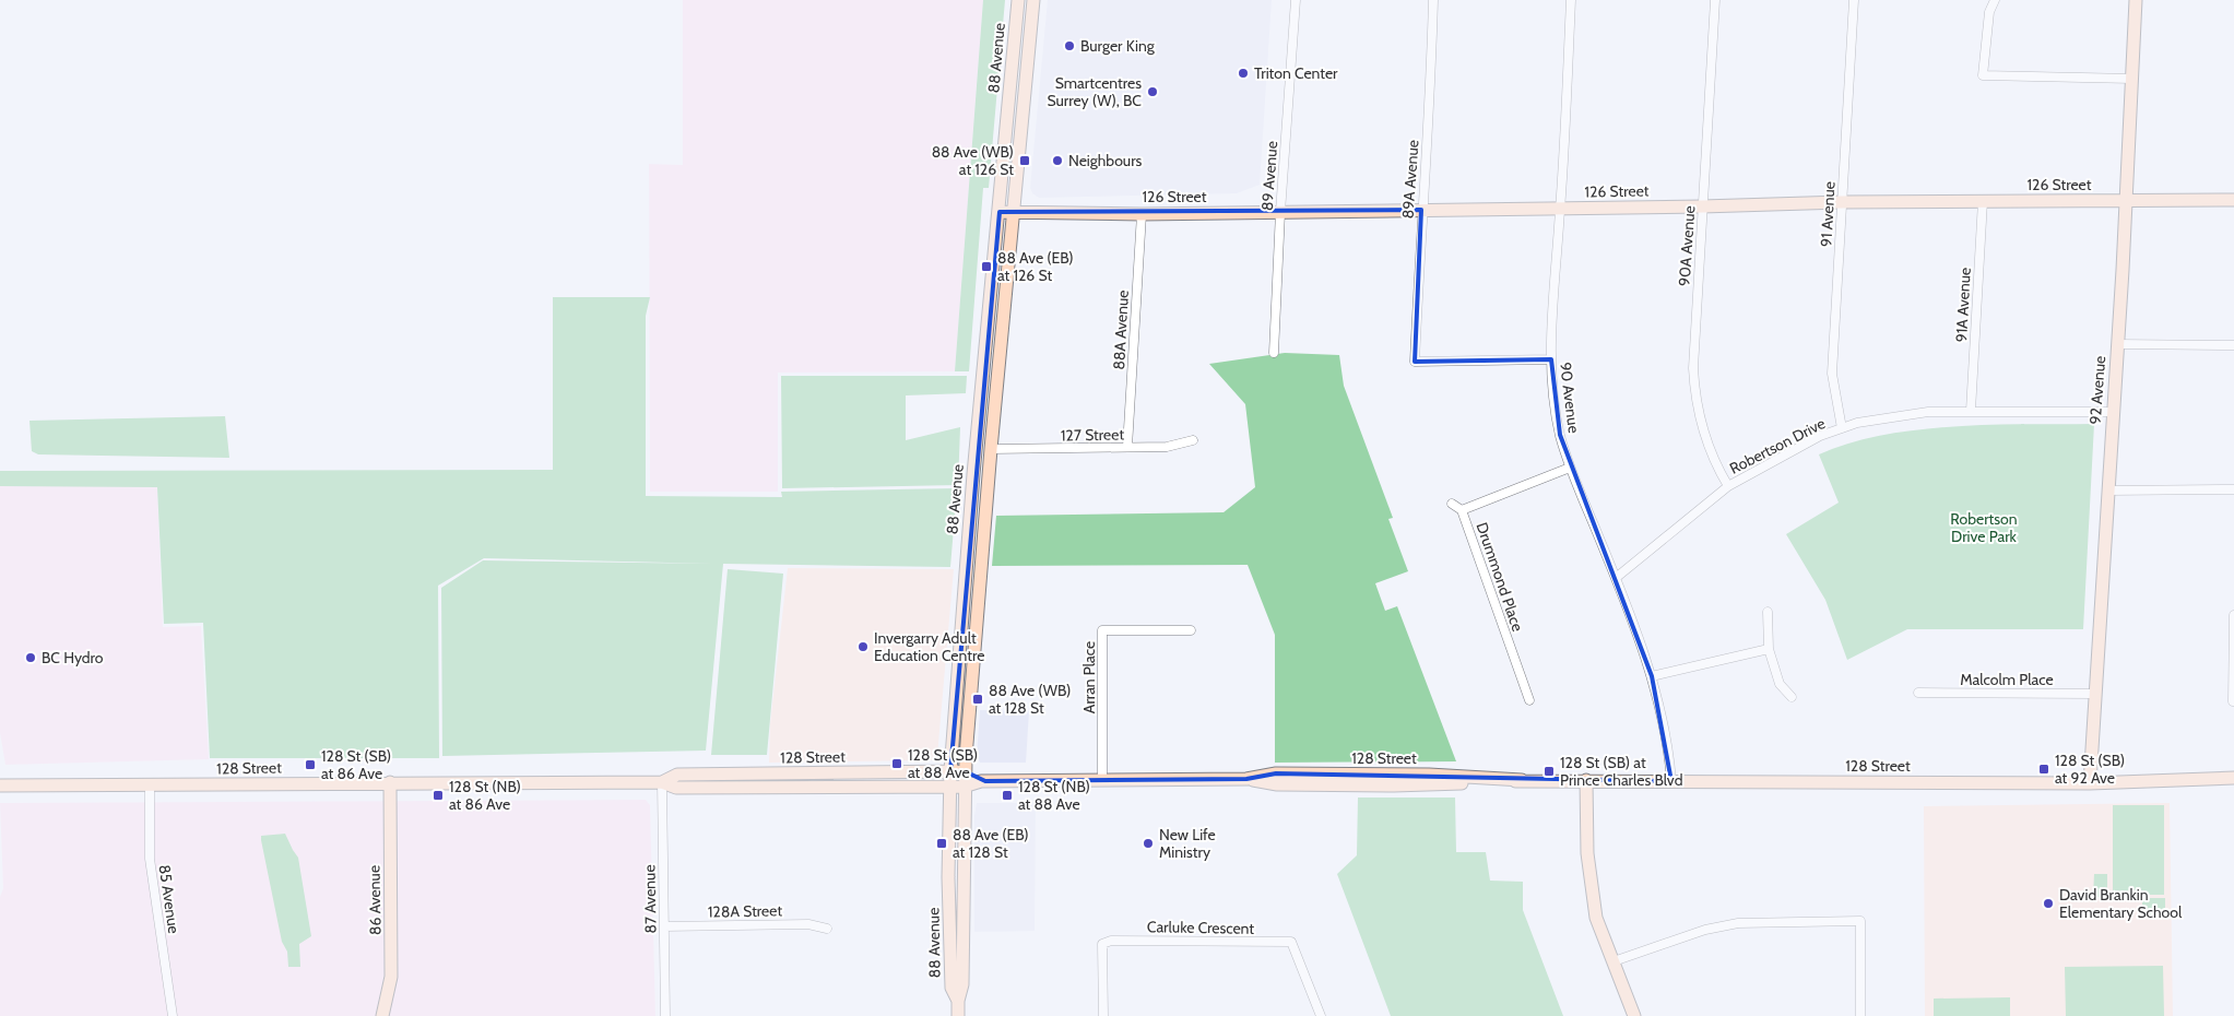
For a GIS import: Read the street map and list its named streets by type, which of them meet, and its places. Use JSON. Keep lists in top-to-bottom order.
{
  "streets": {
    "main road": [
      "88 Avenue",
      "126 Street",
      "92 Avenue",
      "128 Street",
      "86 Avenue"
    ],
    "street": [
      "89 Avenue",
      "89A Avenue",
      "91 Avenue",
      "90A Avenue",
      "91A Avenue",
      "88A Avenue",
      "90 Avenue",
      "127 Street",
      "Robertson Drive",
      "Drummond Place",
      "Arran Place",
      "Malcolm Place",
      "85 Avenue",
      "87 Avenue",
      "128A Street",
      "Carluke Crescent"
    ]
  },
  "crossings": [
    ["88 Avenue", "126 Street"],
    ["88 Avenue", "127 Street"],
    ["88 Avenue", "128 Street"],
    ["89 Avenue", "126 Street"],
    ["89A Avenue", "126 Street"],
    ["89A Avenue", "90 Avenue"],
    ["126 Street", "91 Avenue"],
    ["126 Street", "90A Avenue"],
    ["126 Street", "91A Avenue"],
    ["126 Street", "88A Avenue"],
    ["126 Street", "92 Avenue"],
    ["126 Street", "90 Avenue"],
    ["91 Avenue", "Robertson Drive"],
    ["90A Avenue", "Robertson Drive"],
    ["91A Avenue", "Robertson Drive"],
    ["88A Avenue", "127 Street"],
    ["92 Avenue", "Robertson Drive"],
    ["92 Avenue", "Malcolm Place"],
    ["92 Avenue", "128 Street"],
    ["90 Avenue", "Robertson Drive"],
    ["90 Avenue", "Drummond Place"],
    ["90 Avenue", "128 Street"],
    ["Arran Place", "128 Street"],
    ["128 Street", "85 Avenue"],
    ["128 Street", "87 Avenue"],
    ["128 Street", "86 Avenue"],
    ["87 Avenue", "128A Street"]
  ],
  "parks": ["Robertson Drive Park"],
  "places": {
    "other": [
      "Burger King",
      "Triton Center",
      "Smartcentres Surrey (W), BC",
      "Neighbours",
      "Invergarry Adult Education Centre",
      "BC Hydro",
      "New Life Ministry",
      "David Brankin Elementary School"
    ],
    "transit": [
      "88 Ave (WB) at 126 St",
      "88 Ave (EB) at 126 St",
      "88 Ave (WB) at 128 St",
      "128 St (SB) at 88 Ave",
      "128 St (SB) at 86 Ave",
      "128 St (SB) at 92 Ave",
      "128 St (SB) at Prince Charles Blvd",
      "128 St (NB) at 86 Ave",
      "128 St (NB) at 88 Ave",
      "88 Ave (EB) at 128 St"
    ]
  }
}
